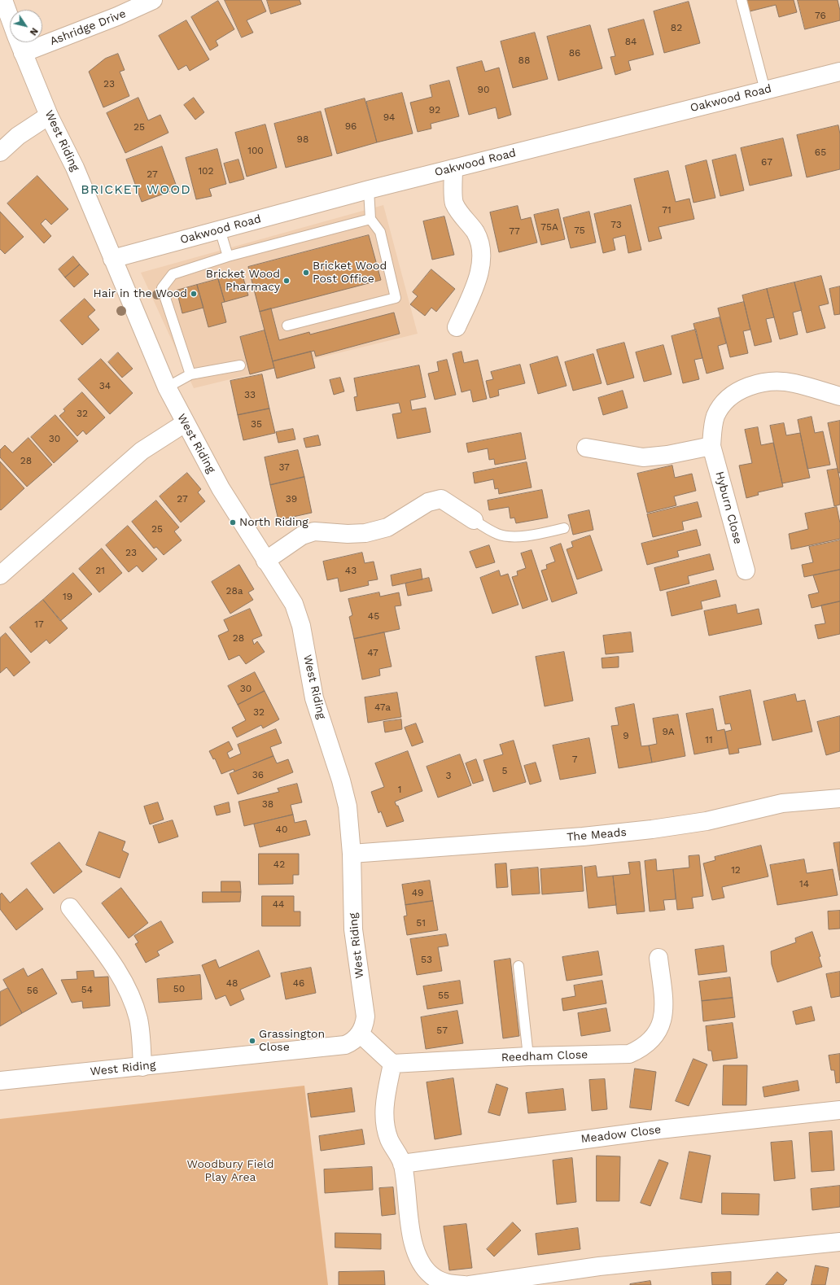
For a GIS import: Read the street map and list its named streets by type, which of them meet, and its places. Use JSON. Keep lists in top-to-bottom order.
{
  "streets": {
    "street": [
      "Ashridge Drive",
      "Oakwood Road",
      "West Riding",
      "Hyburn Close",
      "The Meads",
      "Reedham Close",
      "Meadow Close"
    ]
  },
  "crossings": [
    ["Ashridge Drive", "West Riding"],
    ["Oakwood Road", "West Riding"],
    ["West Riding", "The Meads"]
  ],
  "districts": ["BRICKET WOOD"],
  "parks": ["Woodbury Field Play Area"],
  "places": [
    "Bricket Wood Post Office",
    "Bricket Wood Pharmacy",
    "Hair in the Wood",
    "North Riding",
    "Grassington Close"
  ],
  "house_numbers": [
    "76",
    "82",
    "84",
    "86",
    "88",
    "23",
    "90",
    "92",
    "94",
    "96",
    "25",
    "98",
    "100",
    "65",
    "67",
    "102",
    "27",
    "71",
    "73",
    "75A",
    "75",
    "77",
    "34",
    "33",
    "32",
    "35",
    "30",
    "28",
    "37",
    "27",
    "39",
    "25",
    "23",
    "21",
    "43",
    "28a",
    "19",
    "45",
    "17",
    "28",
    "47",
    "30",
    "47a",
    "32",
    "9A",
    "9",
    "11",
    "7",
    "5",
    "36",
    "3",
    "1",
    "38",
    "40",
    "42",
    "12",
    "14",
    "49",
    "44",
    "51",
    "53",
    "48",
    "46",
    "50",
    "54",
    "56",
    "55",
    "57"
  ],
  "north": "bottom right"
}
